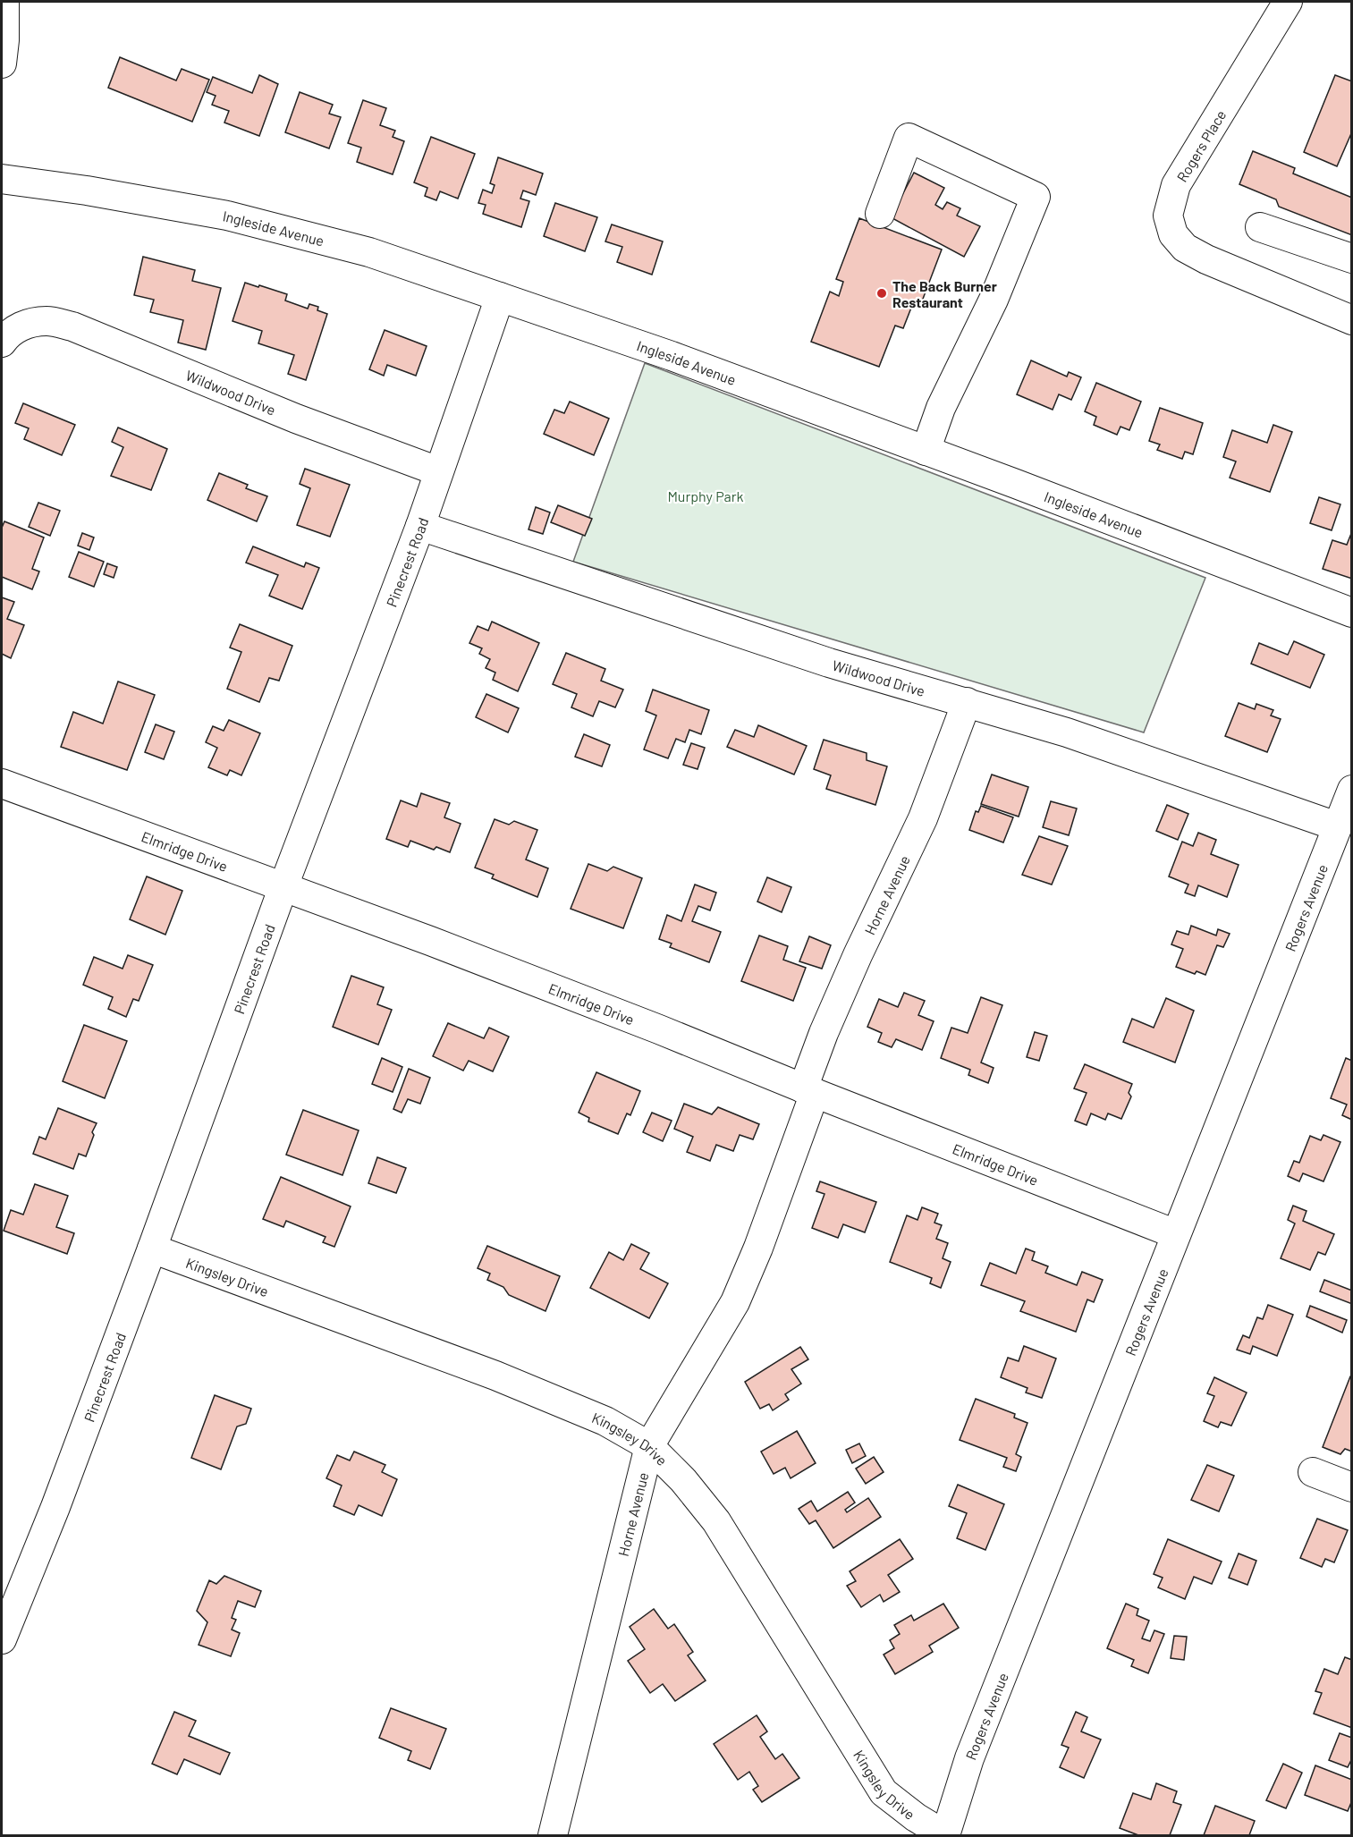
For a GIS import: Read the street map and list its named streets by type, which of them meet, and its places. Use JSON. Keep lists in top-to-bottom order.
{
  "streets": {
    "street": [
      "Rogers Place",
      "Ingleside Avenue",
      "Wildwood Drive",
      "Pinecrest Road",
      "Elmridge Drive",
      "Horne Avenue",
      "Rogers Avenue",
      "Kingsley Drive"
    ]
  },
  "crossings": [
    ["Ingleside Avenue", "Pinecrest Road"],
    ["Wildwood Drive", "Pinecrest Road"],
    ["Wildwood Drive", "Horne Avenue"],
    ["Wildwood Drive", "Rogers Avenue"],
    ["Pinecrest Road", "Elmridge Drive"],
    ["Pinecrest Road", "Kingsley Drive"],
    ["Elmridge Drive", "Horne Avenue"],
    ["Elmridge Drive", "Rogers Avenue"],
    ["Horne Avenue", "Kingsley Drive"],
    ["Rogers Avenue", "Kingsley Drive"]
  ],
  "parks": ["Murphy Park"],
  "places": ["The Back Burner Restaurant"]
}
